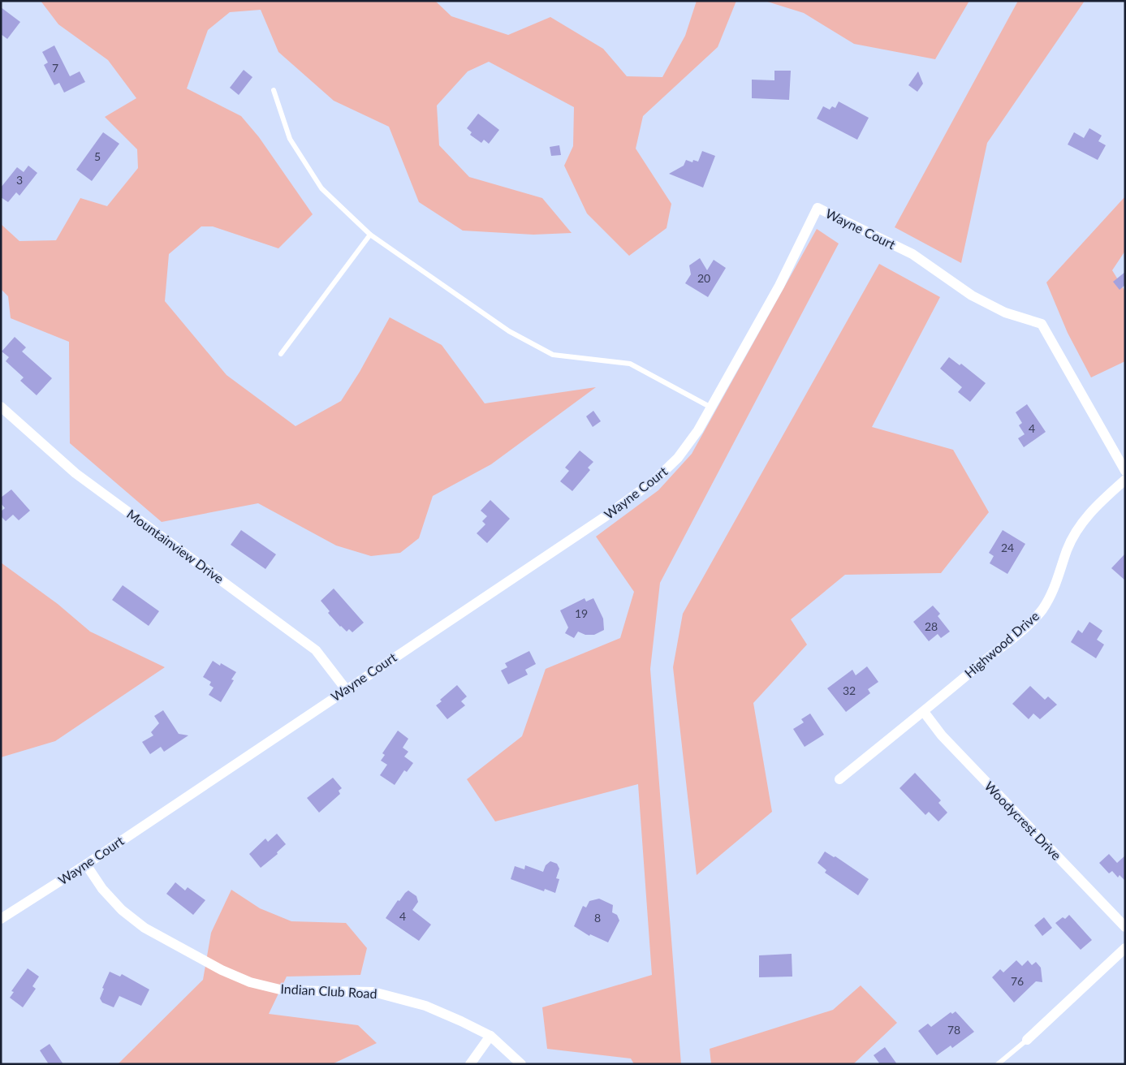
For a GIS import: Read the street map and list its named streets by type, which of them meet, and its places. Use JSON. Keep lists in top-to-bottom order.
{
  "streets": {
    "street": [
      "Wayne Court",
      "Mountainview Drive",
      "Highwood Drive",
      "Woodycrest Drive",
      "Indian Club Road"
    ]
  },
  "crossings": [
    ["Wayne Court", "Mountainview Drive"],
    ["Wayne Court", "Indian Club Road"],
    ["Highwood Drive", "Woodycrest Drive"]
  ],
  "house_numbers": [
    "7",
    "5",
    "3",
    "20",
    "4",
    "24",
    "19",
    "28",
    "32",
    "4",
    "8",
    "76",
    "78"
  ]
}
